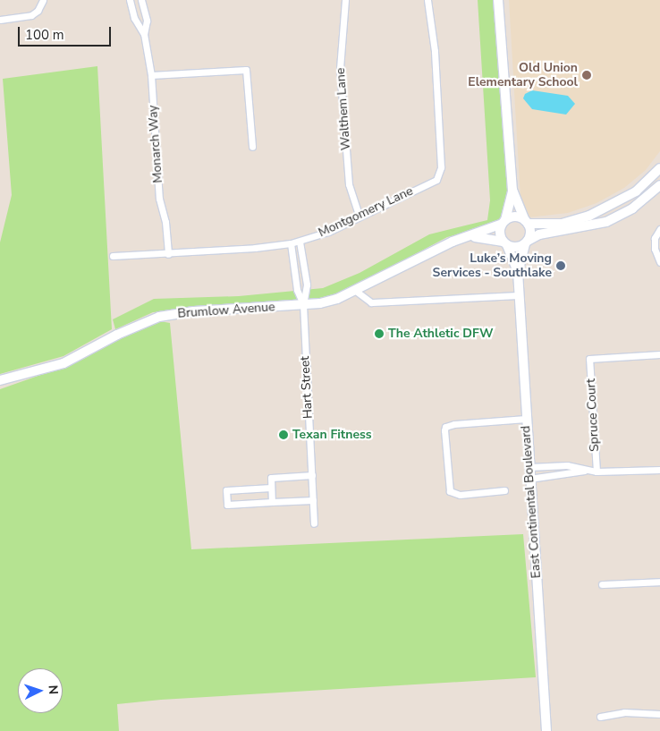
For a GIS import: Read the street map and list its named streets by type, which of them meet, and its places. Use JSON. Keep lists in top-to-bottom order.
{
  "streets": {
    "main road": ["Brumlow Avenue", "East Continental Boulevard"],
    "street": [
      "Walthem Lane",
      "Monarch Way",
      "Montgomery Lane",
      "Hart Street",
      "Spruce Court"
    ]
  },
  "crossings": [
    ["Walthem Lane", "Montgomery Lane"],
    ["Monarch Way", "Montgomery Lane"],
    ["Brumlow Avenue", "Hart Street"],
    ["Brumlow Avenue", "East Continental Boulevard"]
  ],
  "places": [
    "Old Union Elementary School",
    "Luke’s Moving Services - Southlake",
    "The Athletic DFW",
    "Texan Fitness"
  ],
  "scale_bar": "100 m",
  "north": "right"
}
